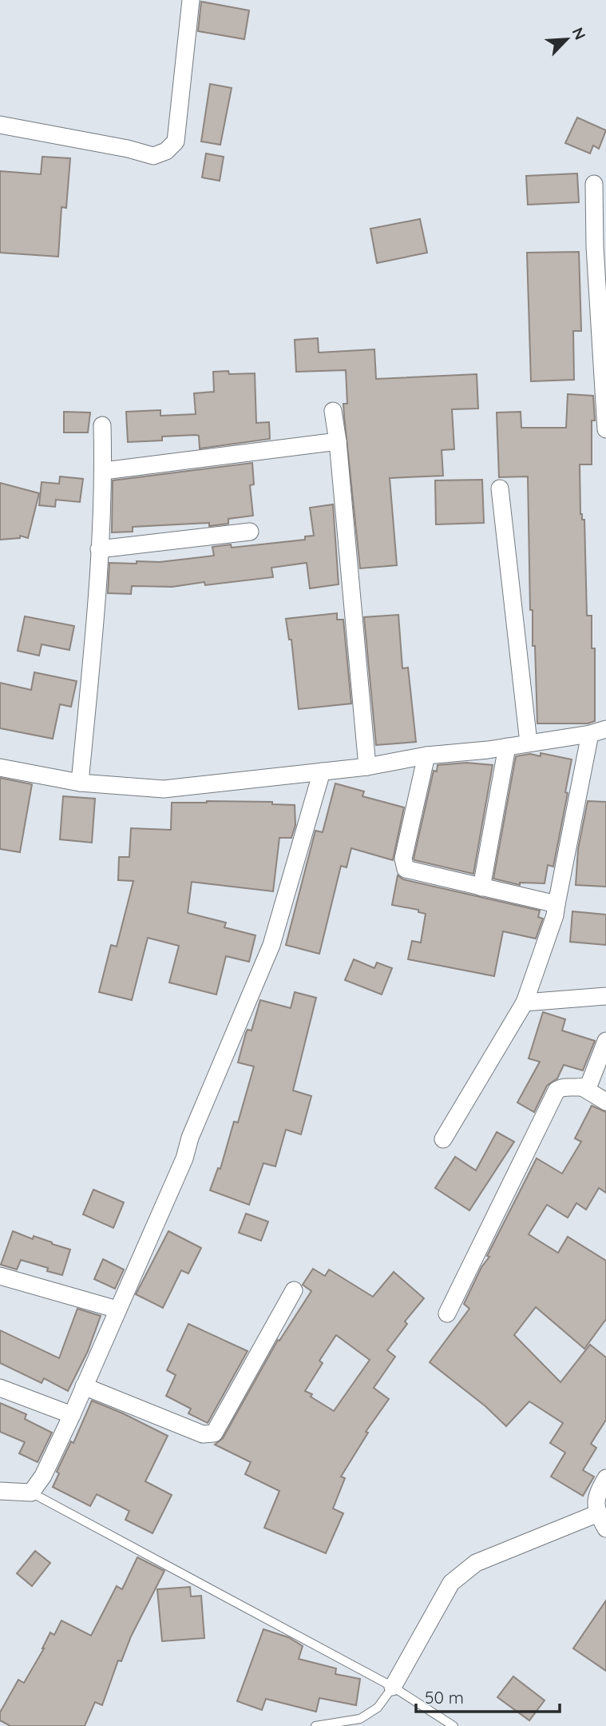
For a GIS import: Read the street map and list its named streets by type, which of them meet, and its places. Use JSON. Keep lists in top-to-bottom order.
{
  "scale_bar": "50 m",
  "north": "top right"
}
